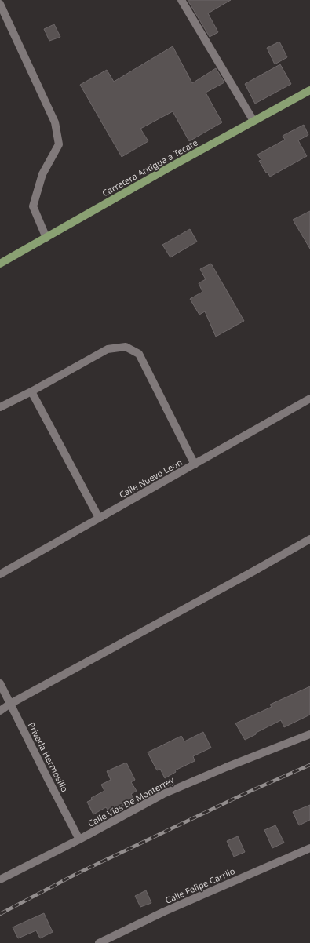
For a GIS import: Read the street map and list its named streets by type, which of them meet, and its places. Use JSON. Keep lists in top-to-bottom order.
{
  "streets": {
    "main road": ["Carretera Antigua a Tecate"],
    "street": [
      "Calle Nuevo Leon",
      "Privada Hermosillo",
      "Calle Vías De Monterrey",
      "Calle Felipe Carrilo"
    ]
  },
  "crossings": [
    ["Privada Hermosillo", "Calle Vías De Monterrey"]
  ]
}
